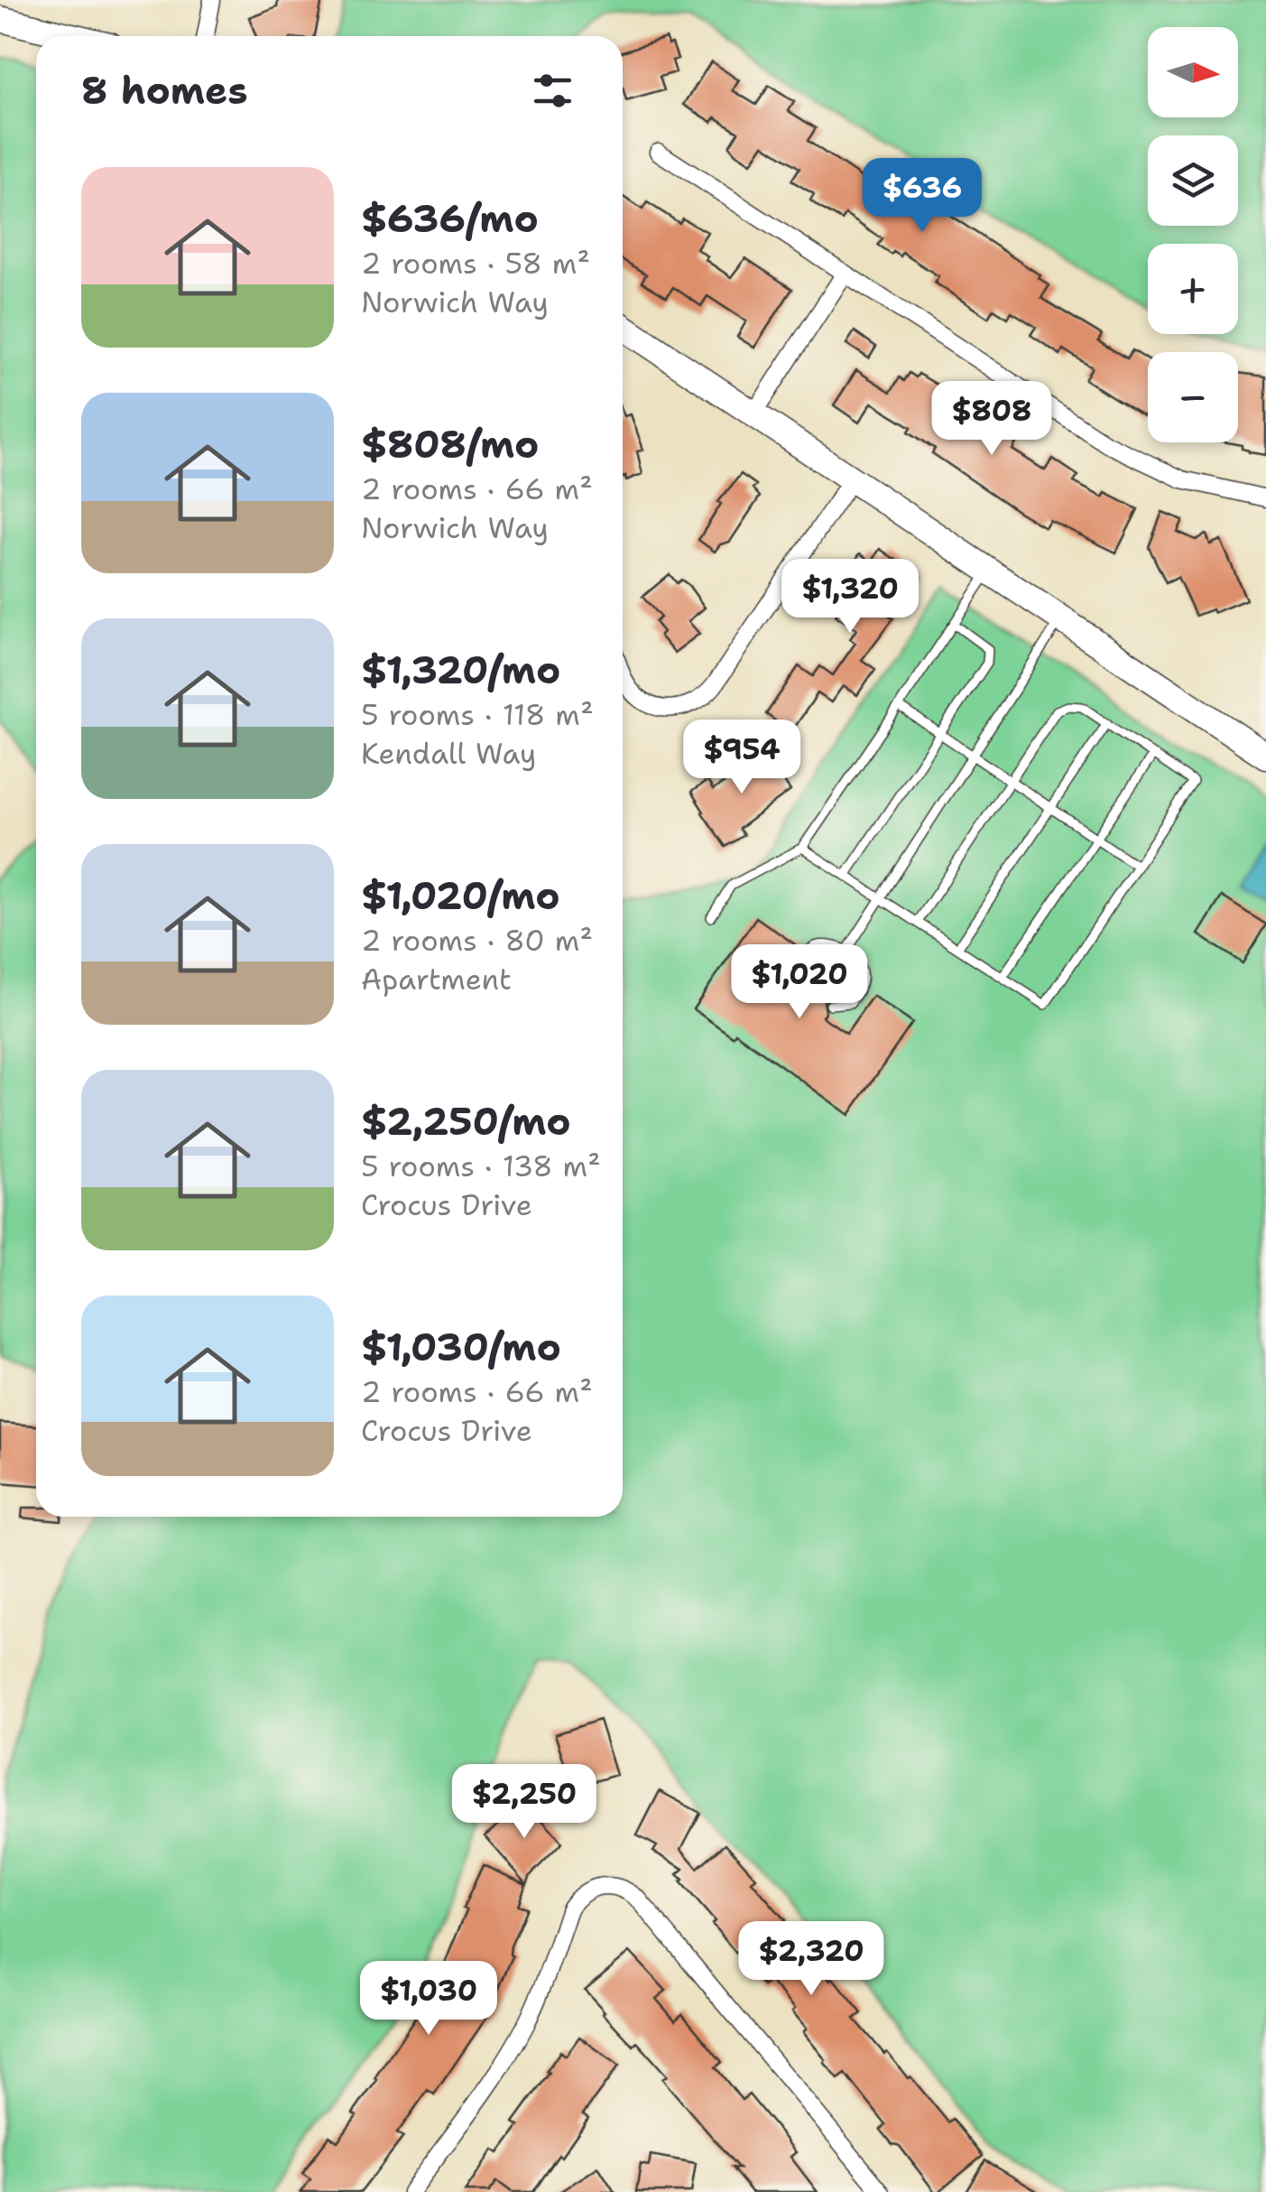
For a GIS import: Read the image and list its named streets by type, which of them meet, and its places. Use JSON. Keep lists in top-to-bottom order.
{
  "north": "right",
  "page": {
    "map_buttons": ["+", "−"],
    "heading": "8 homes",
    "list": [
      {
        "name": "$636/mo",
        "note": "2 rooms · 58 m² · Norwich Way"
      },
      {
        "name": "$808/mo",
        "note": "2 rooms · 66 m² · Norwich Way"
      },
      {
        "name": "$1,320/mo",
        "note": "5 rooms · 118 m² · Kendall Way"
      },
      {
        "name": "$1,020/mo",
        "note": "2 rooms · 80 m² · Apartment"
      },
      {
        "name": "$2,250/mo",
        "note": "5 rooms · 138 m² · Crocus Drive"
      },
      {
        "name": "$1,030/mo",
        "note": "2 rooms · 66 m² · Crocus Drive"
      }
    ],
    "price": [
      "$636",
      "$808",
      "$1,320",
      "$954",
      "$1,020",
      "$2,250",
      "$2,320",
      "$1,030"
    ]
  }
}
